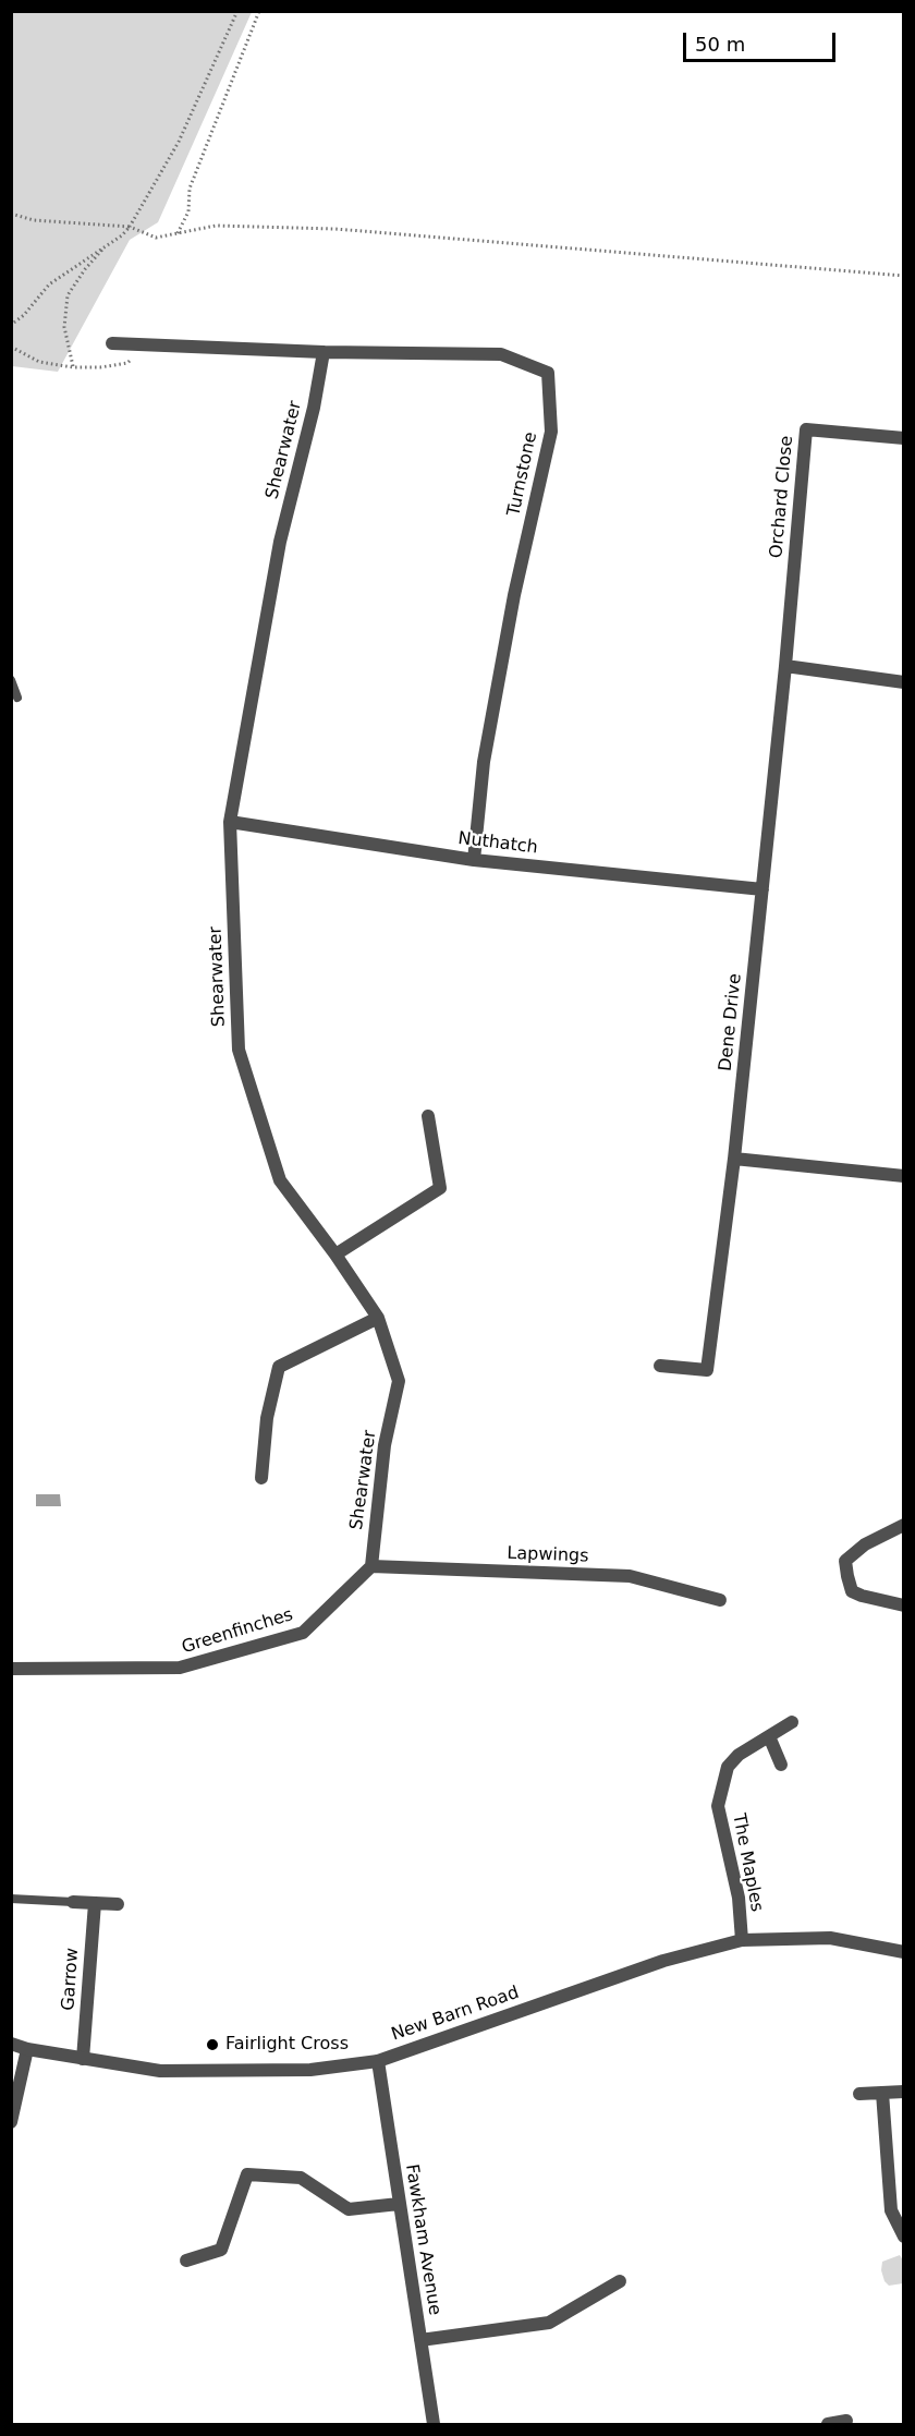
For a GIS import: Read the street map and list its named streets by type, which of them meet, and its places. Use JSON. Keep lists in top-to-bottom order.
{
  "streets": {
    "street": [
      "Shearwater",
      "Turnstone",
      "Orchard Close",
      "Nuthatch",
      "Dene Drive",
      "Lapwings",
      "Greenfinches",
      "The Maples",
      "Garrow",
      "New Barn Road",
      "Fawkham Avenue"
    ]
  },
  "crossings": [
    ["Shearwater", "Turnstone"],
    ["Shearwater", "Nuthatch"],
    ["Shearwater", "Lapwings"],
    ["Shearwater", "Greenfinches"],
    ["Turnstone", "Nuthatch"],
    ["Orchard Close", "Nuthatch"],
    ["Orchard Close", "Dene Drive"],
    ["Nuthatch", "Dene Drive"],
    ["Lapwings", "Greenfinches"],
    ["The Maples", "New Barn Road"],
    ["Garrow", "New Barn Road"],
    ["New Barn Road", "Fawkham Avenue"]
  ],
  "places": ["Fairlight Cross"],
  "scale_bar": "50 m"
}
